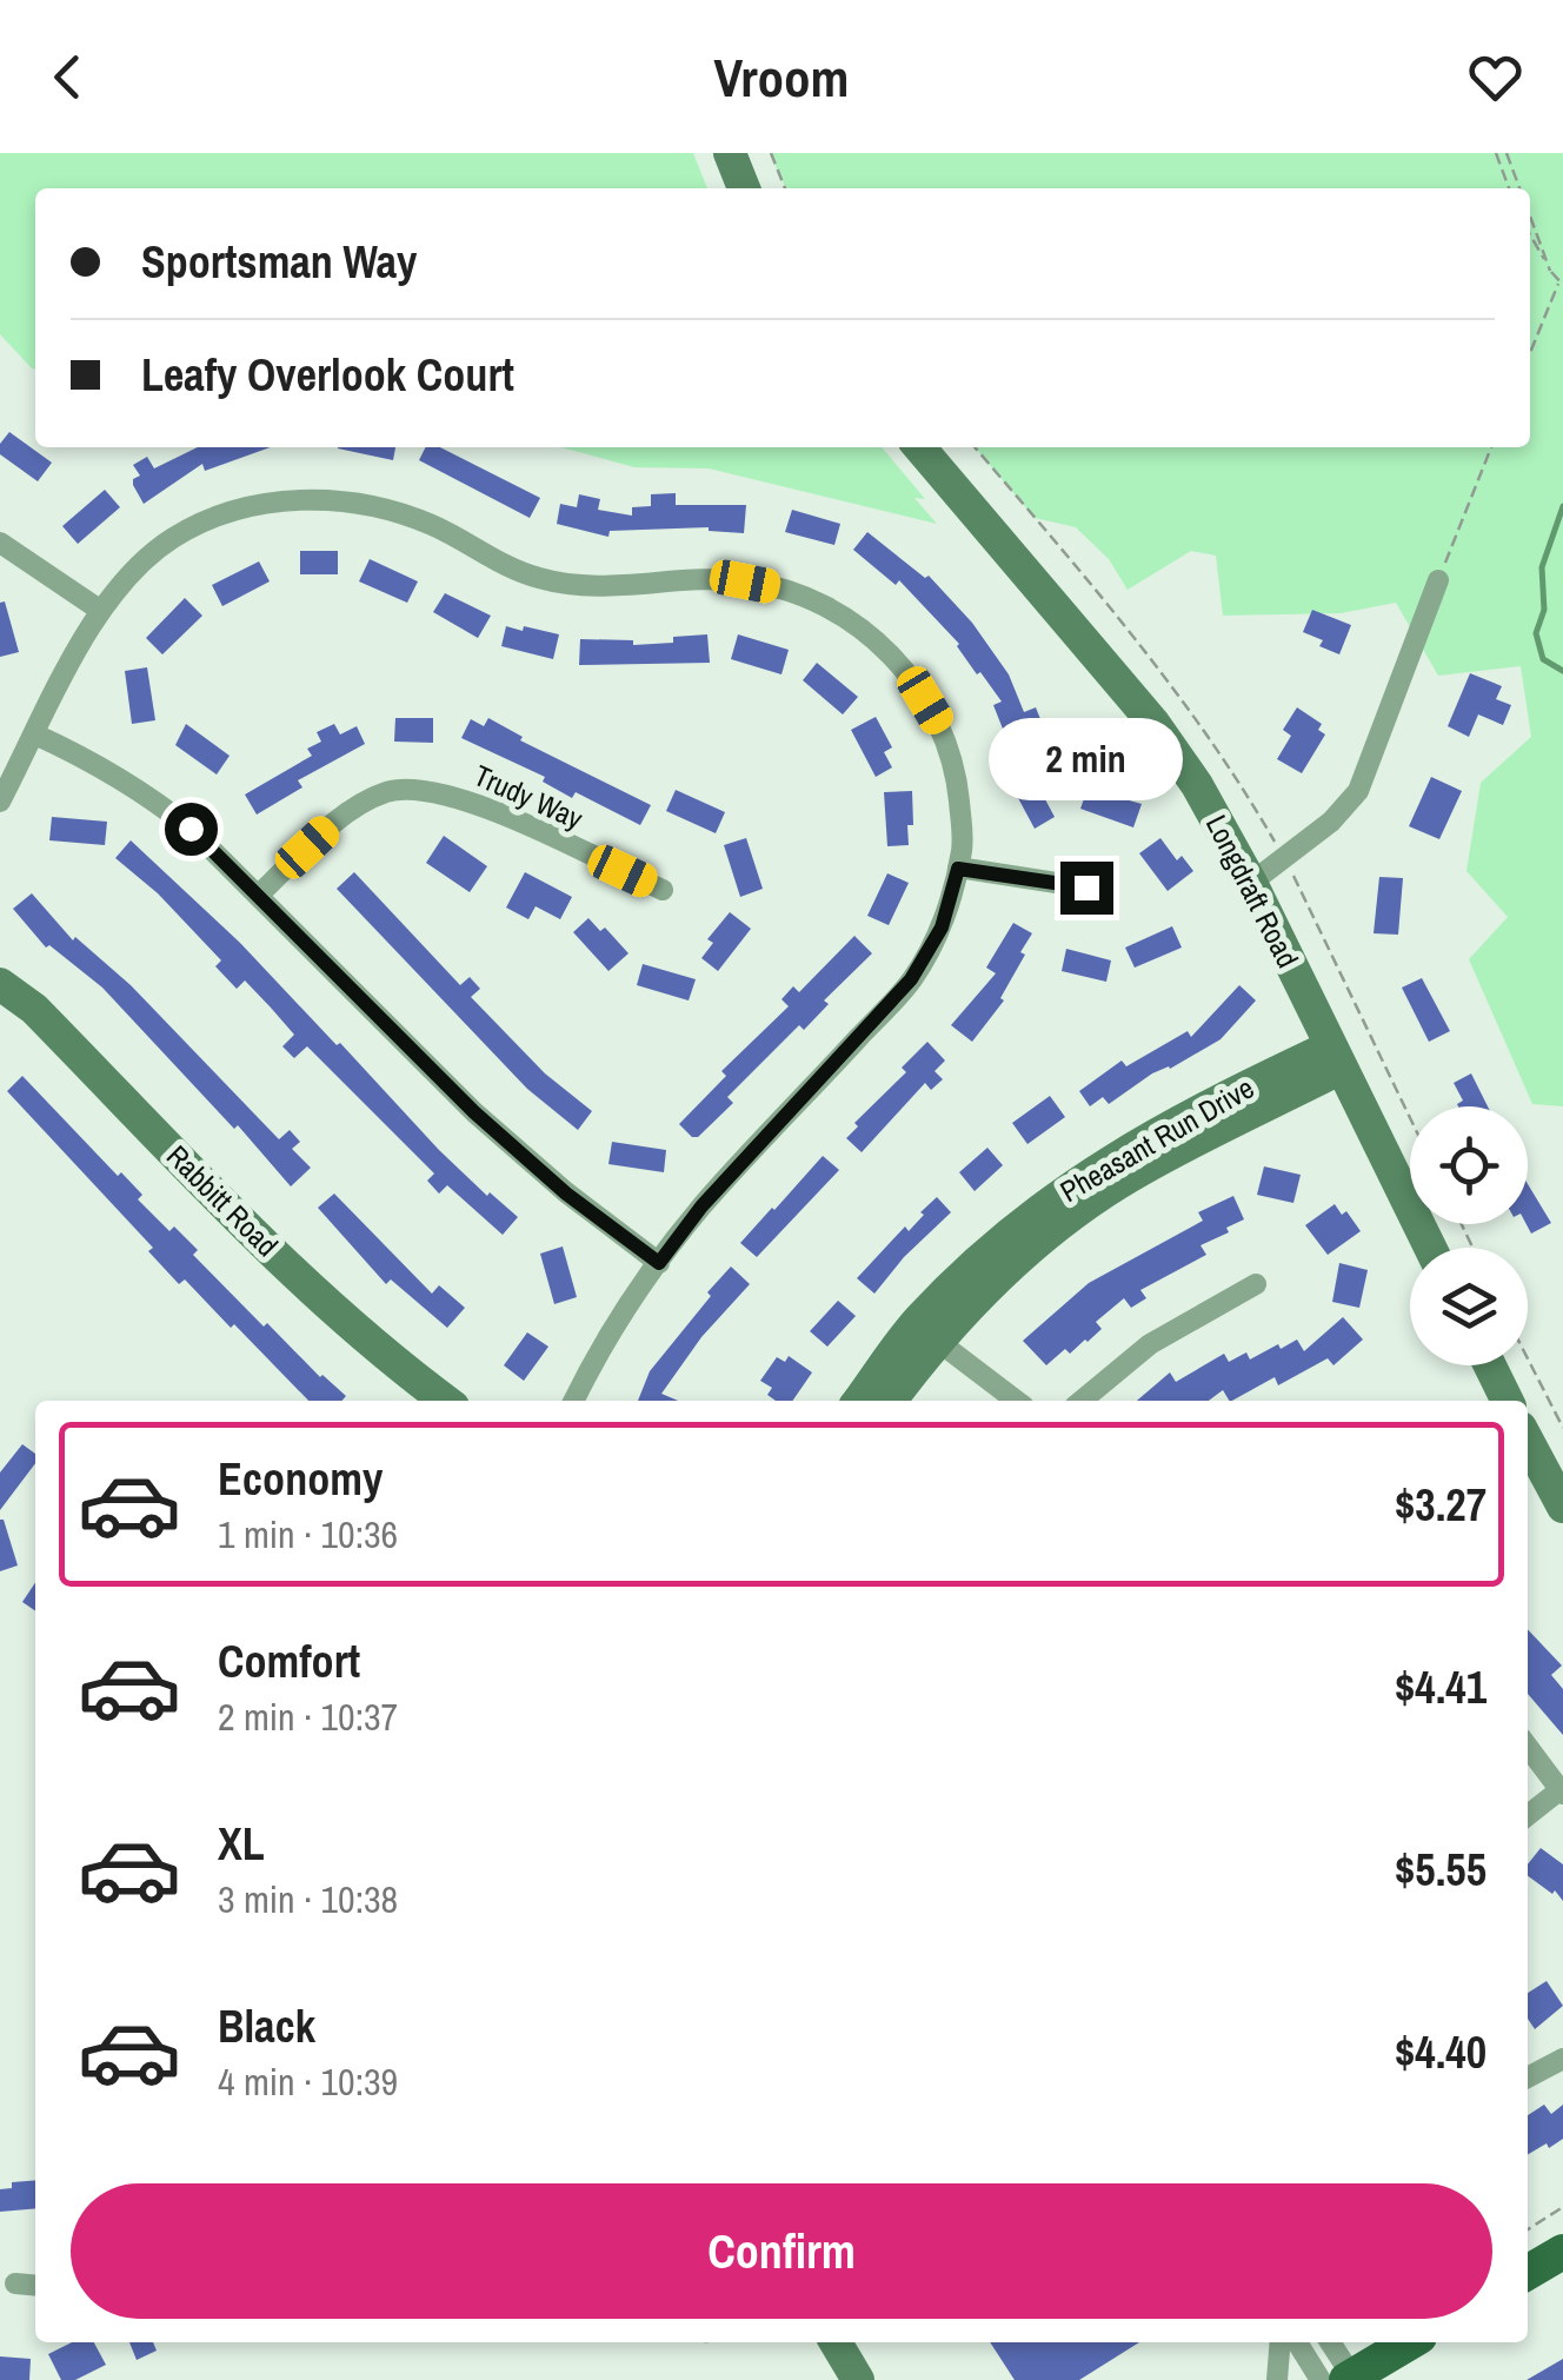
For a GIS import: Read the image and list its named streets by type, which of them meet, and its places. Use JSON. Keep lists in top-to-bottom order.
{
  "streets": {
    "street": [
      "Trudy Way",
      "Longdraft Road",
      "Pheasant Run Drive",
      "Rabbitt Road"
    ]
  },
  "crossings": [
    ["Longdraft Road", "Pheasant Run Drive"]
  ],
  "page": {
    "header": "Vroom",
    "banner": ["Sportsman Way", "Leafy Overlook Court"],
    "bubble": "2 min",
    "list": [
      {
        "name": "Economy",
        "note": "1 min · 10:36",
        "value": "$3.27"
      },
      {
        "name": "Comfort",
        "note": "2 min · 10:37",
        "value": "$4.41"
      },
      {
        "name": "XL",
        "note": "3 min · 10:38",
        "value": "$5.55"
      },
      {
        "name": "Black",
        "note": "4 min · 10:39",
        "value": "$4.40"
      }
    ],
    "buttons": "Confirm"
  }
}
